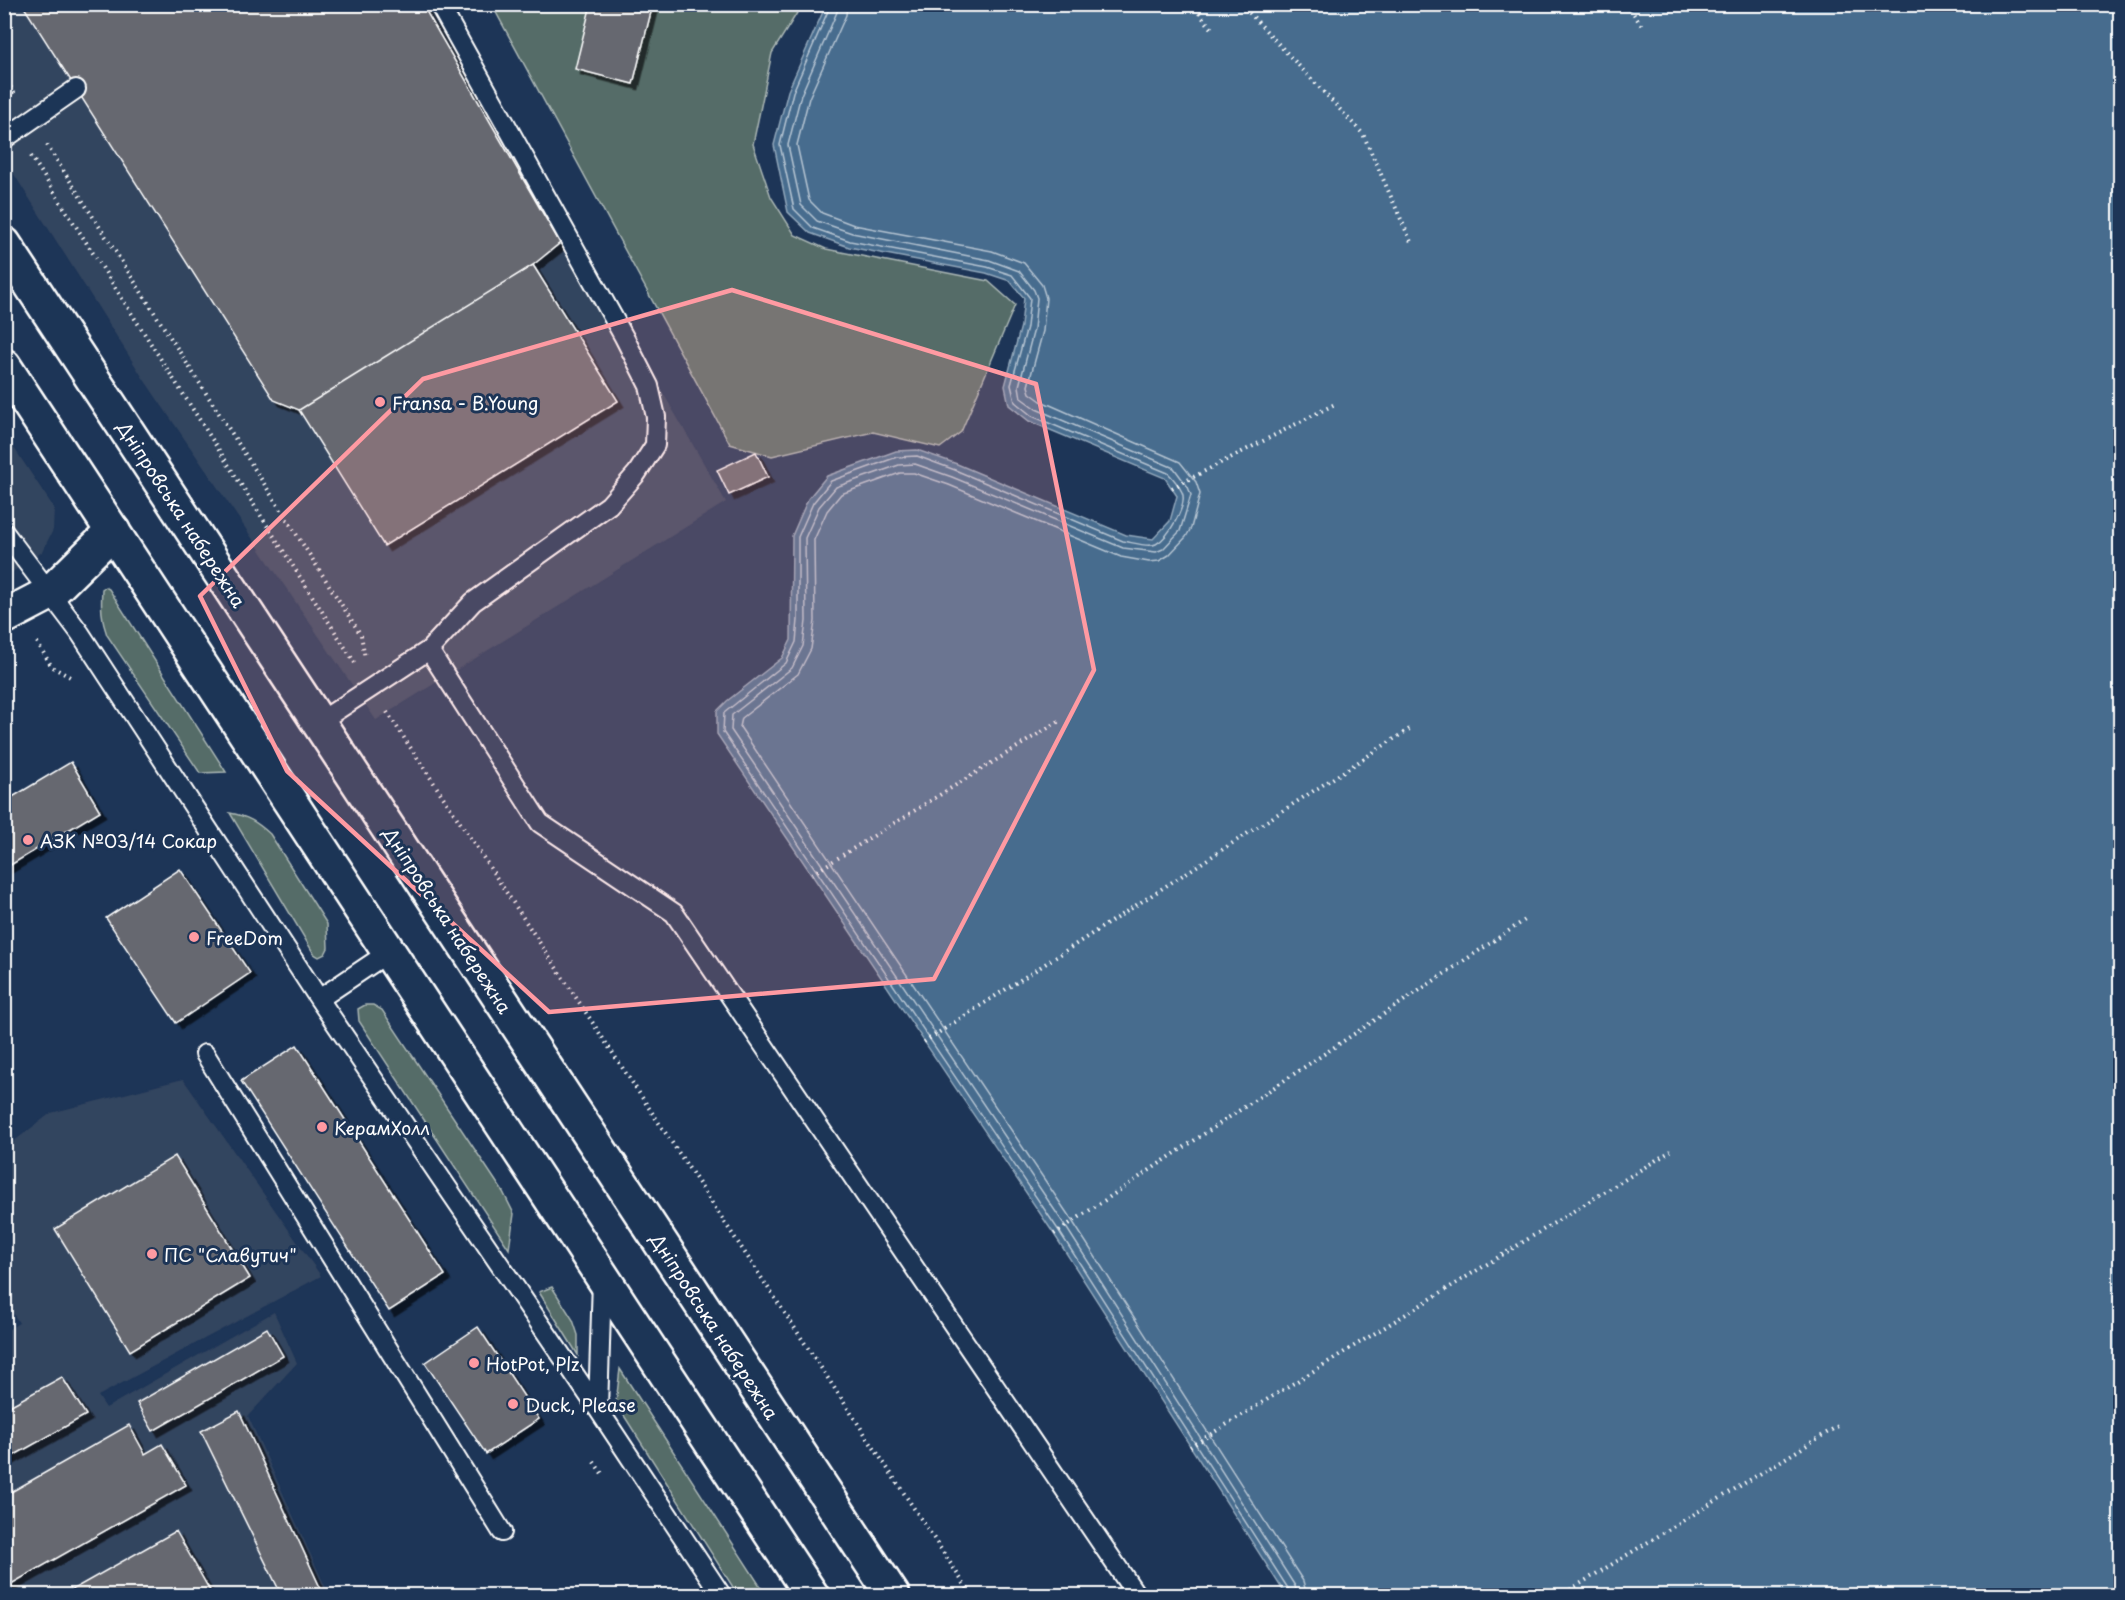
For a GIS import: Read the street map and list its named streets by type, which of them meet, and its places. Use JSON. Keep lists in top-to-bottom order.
{
  "streets": {
    "main road": ["Дніпровська набережна"]
  },
  "places": [
    "Fransa - B.Young",
    "АЗК №03/14 Сокар",
    "FreeDom",
    "КерамХолл",
    "ПС \"Славутич\"",
    "HotPot, Plz",
    "Duck, Please"
  ]
}
